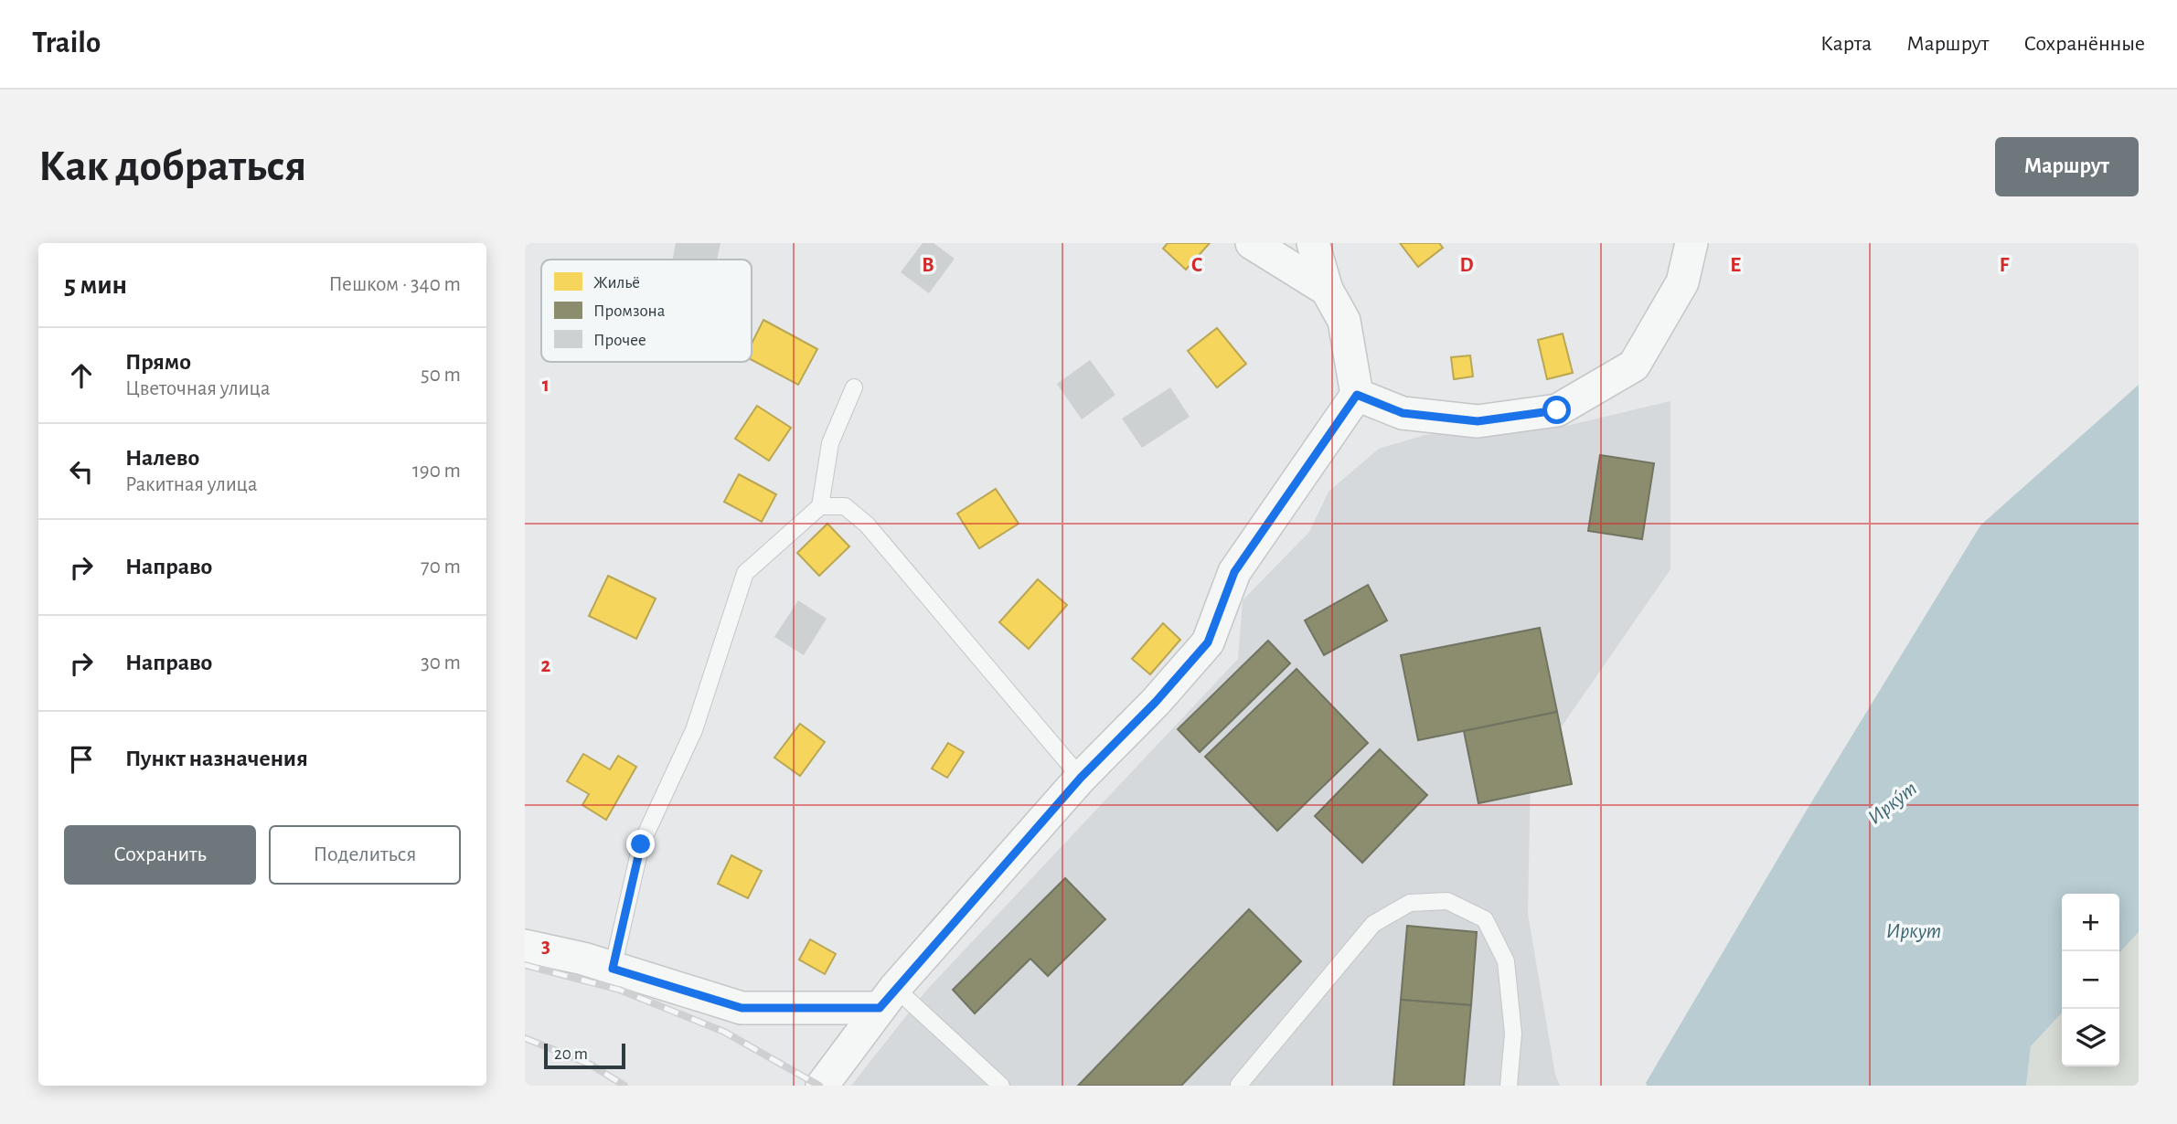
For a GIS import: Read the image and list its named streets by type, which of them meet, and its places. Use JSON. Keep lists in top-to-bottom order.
{
  "water": ["Ирку́т", "Иркут"],
  "legend": ["Жильё", "Промзона", "Прочее"],
  "scale_bar": "20 m",
  "page": {
    "header": "Trailo",
    "nav": ["Карта", "Маршрут", "Сохранённые"],
    "buttons": [
      "Маршрут",
      ["Сохранить", "Поделиться"]
    ],
    "title": "Как добраться",
    "heading": ["5 мин", "Пешком · 340 m"],
    "list": [
      ["Прямо", "Цветочная улица", "50 m"],
      ["Налево", "Ракитная улица", "190 m"],
      ["Направо", "70 m"],
      ["Направо", "30 m"],
      "Пункт назначения"
    ],
    "map_buttons": ["+", "−"],
    "scale": "20 m"
  },
  "grid": {
    "columns": [
      "B",
      "C",
      "D",
      "E",
      "F"
    ],
    "rows": ["1", "2", "3"]
  }
}
